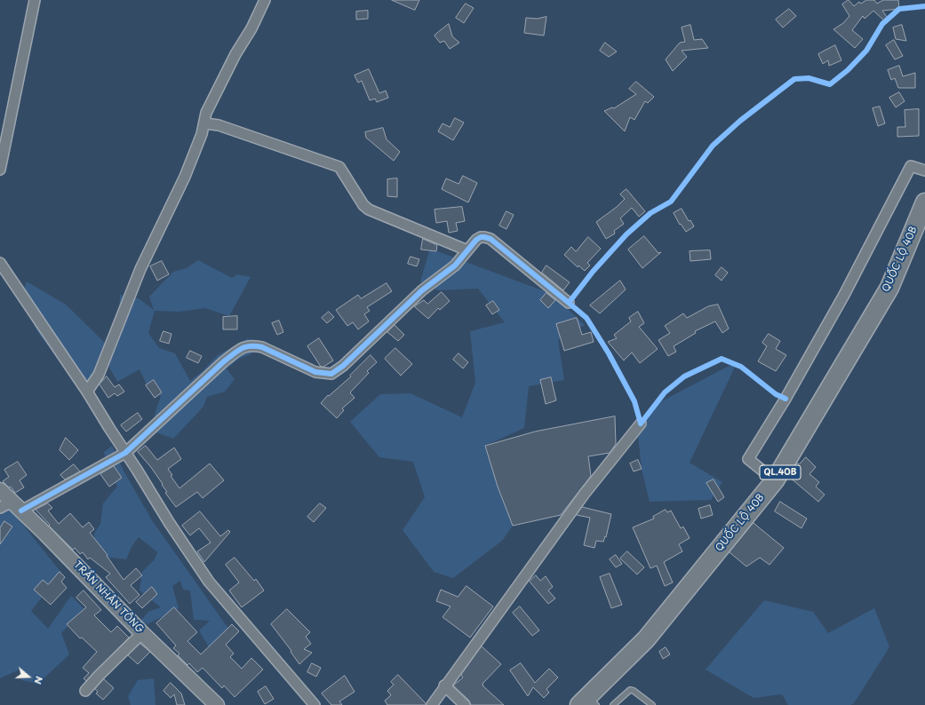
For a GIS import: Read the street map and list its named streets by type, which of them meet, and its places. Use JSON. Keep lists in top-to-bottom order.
{
  "streets": {
    "highway": ["QUỐC LỘ 40B", "QL.40B"],
    "street": ["TRẦN NHÂN TÔNG"]
  },
  "north": "right"
}
